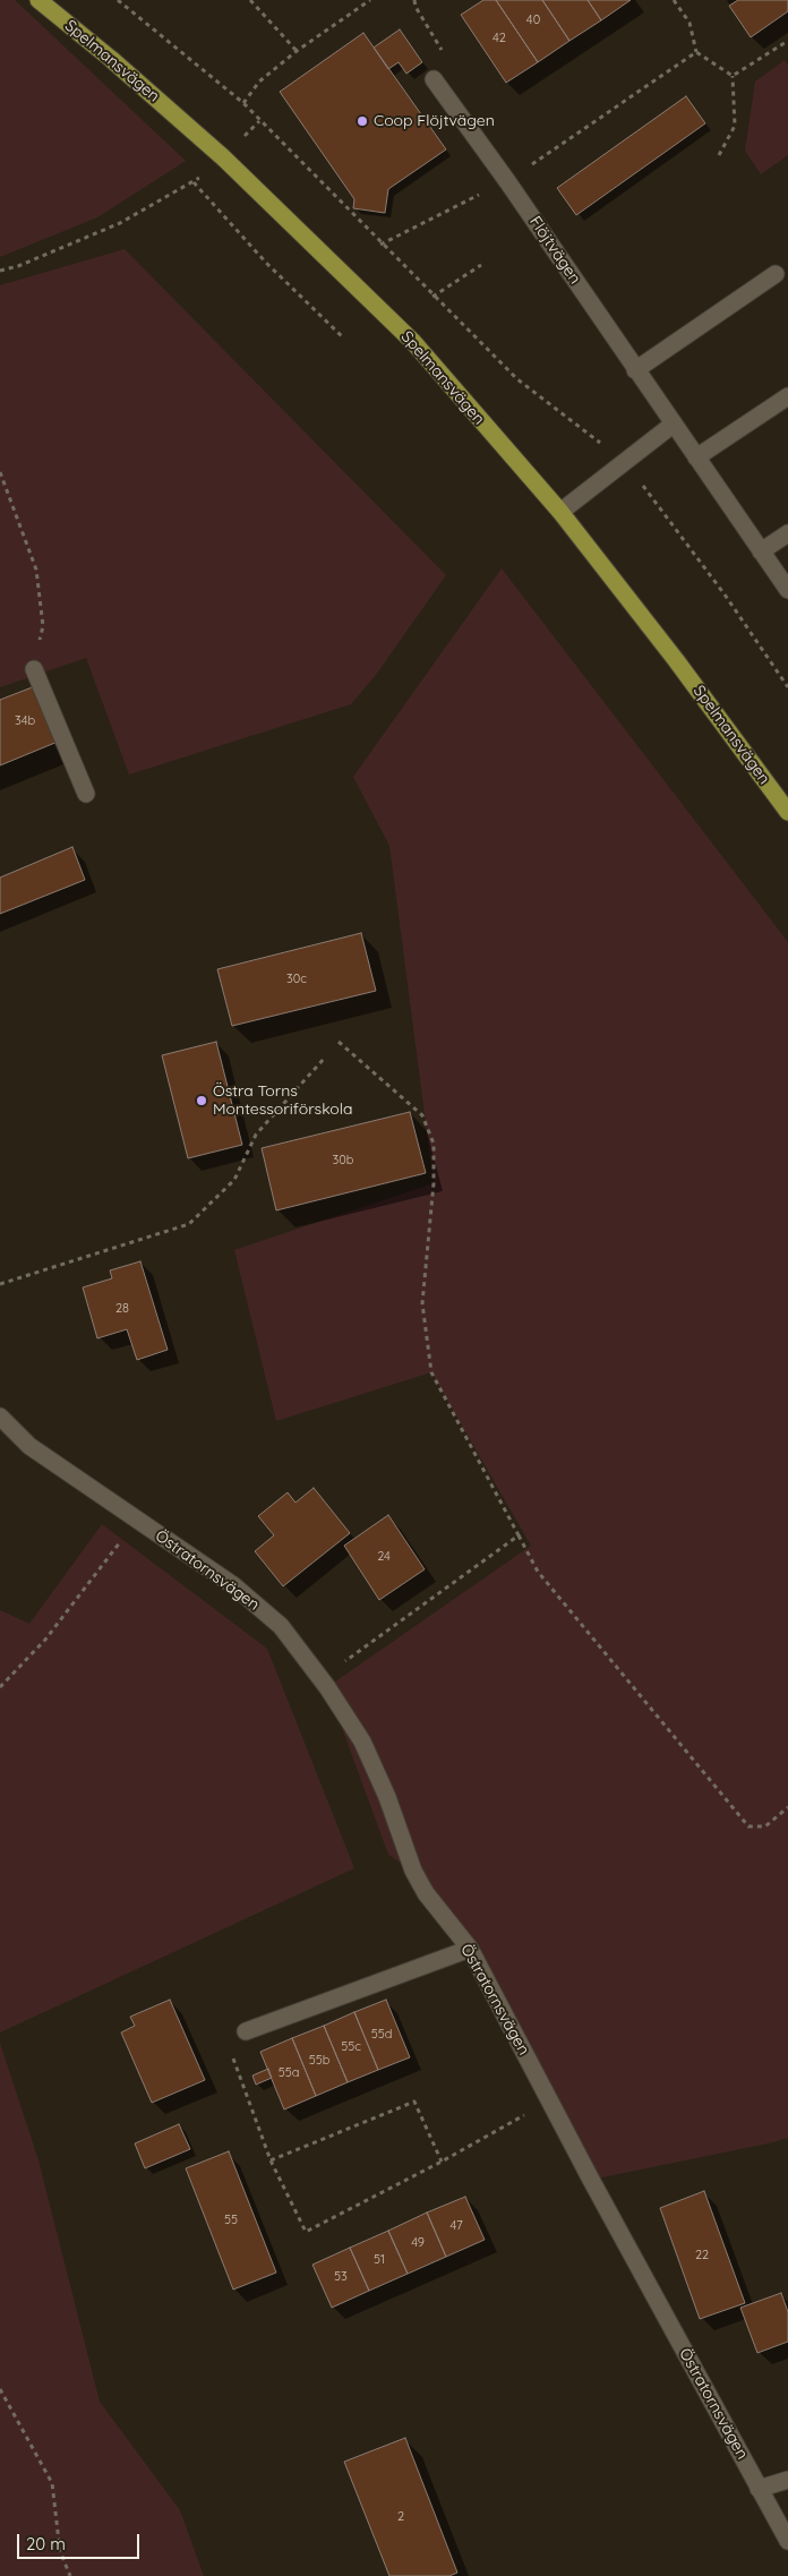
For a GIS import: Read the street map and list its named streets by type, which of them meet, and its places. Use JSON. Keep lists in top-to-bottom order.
{
  "streets": {
    "main road": ["Spelmansvägen"],
    "street": ["Flöjtvägen", "Östratornsvägen"]
  },
  "places": ["Coop Flöjtvägen", "Östra Torns Montessoriförskola"],
  "house_numbers": [
    "40",
    "42",
    "34b",
    "30c",
    "30b",
    "28",
    "24",
    "55d",
    "55c",
    "55b",
    "55a",
    "55",
    "47",
    "49",
    "22",
    "51",
    "53",
    "2"
  ],
  "scale_bar": "20 m"
}
